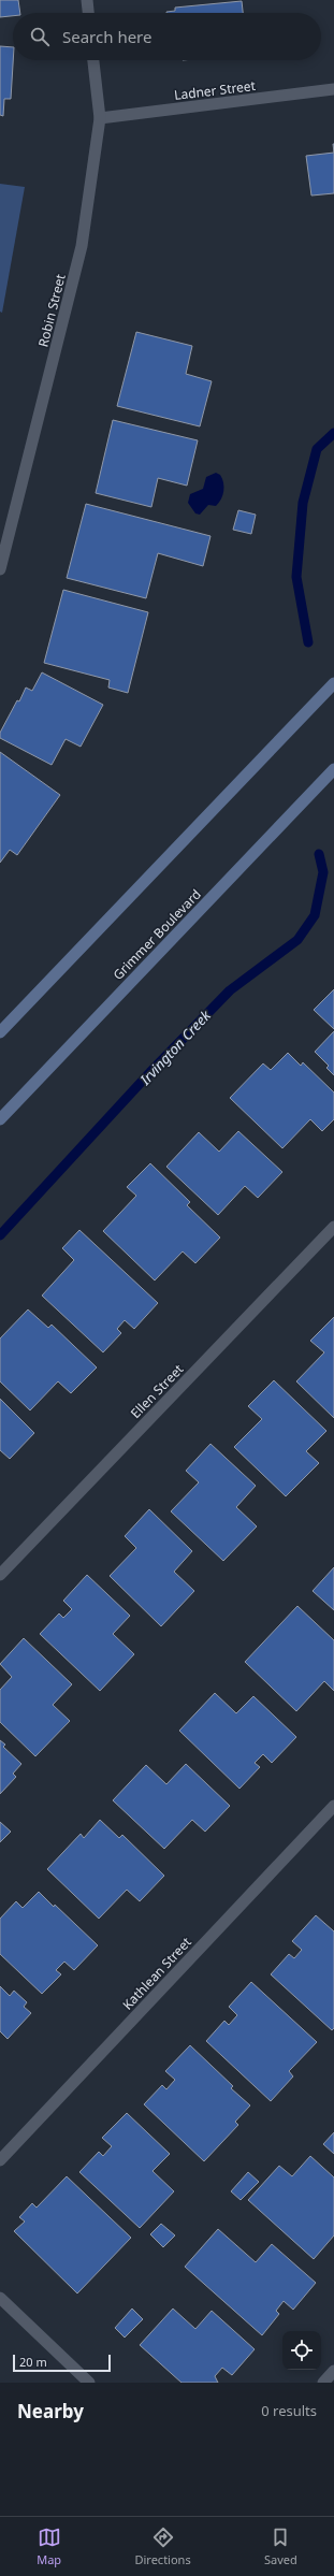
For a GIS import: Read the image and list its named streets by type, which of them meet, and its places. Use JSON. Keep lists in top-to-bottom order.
{
  "streets": {
    "main road": ["Grimmer Boulevard"],
    "street": [
      "Ladner Street",
      "Robin Street",
      "Ellen Street",
      "Kathlean Street"
    ]
  },
  "crossings": [
    ["Ladner Street", "Robin Street"]
  ],
  "water": ["Irvington Creek"],
  "scale_bar": "20 m",
  "page": {
    "search": "Search here",
    "scale": "20 m",
    "heading": ["Nearby", "0 results"],
    "nav": ["Map", "Directions", "Saved"]
  }
}
